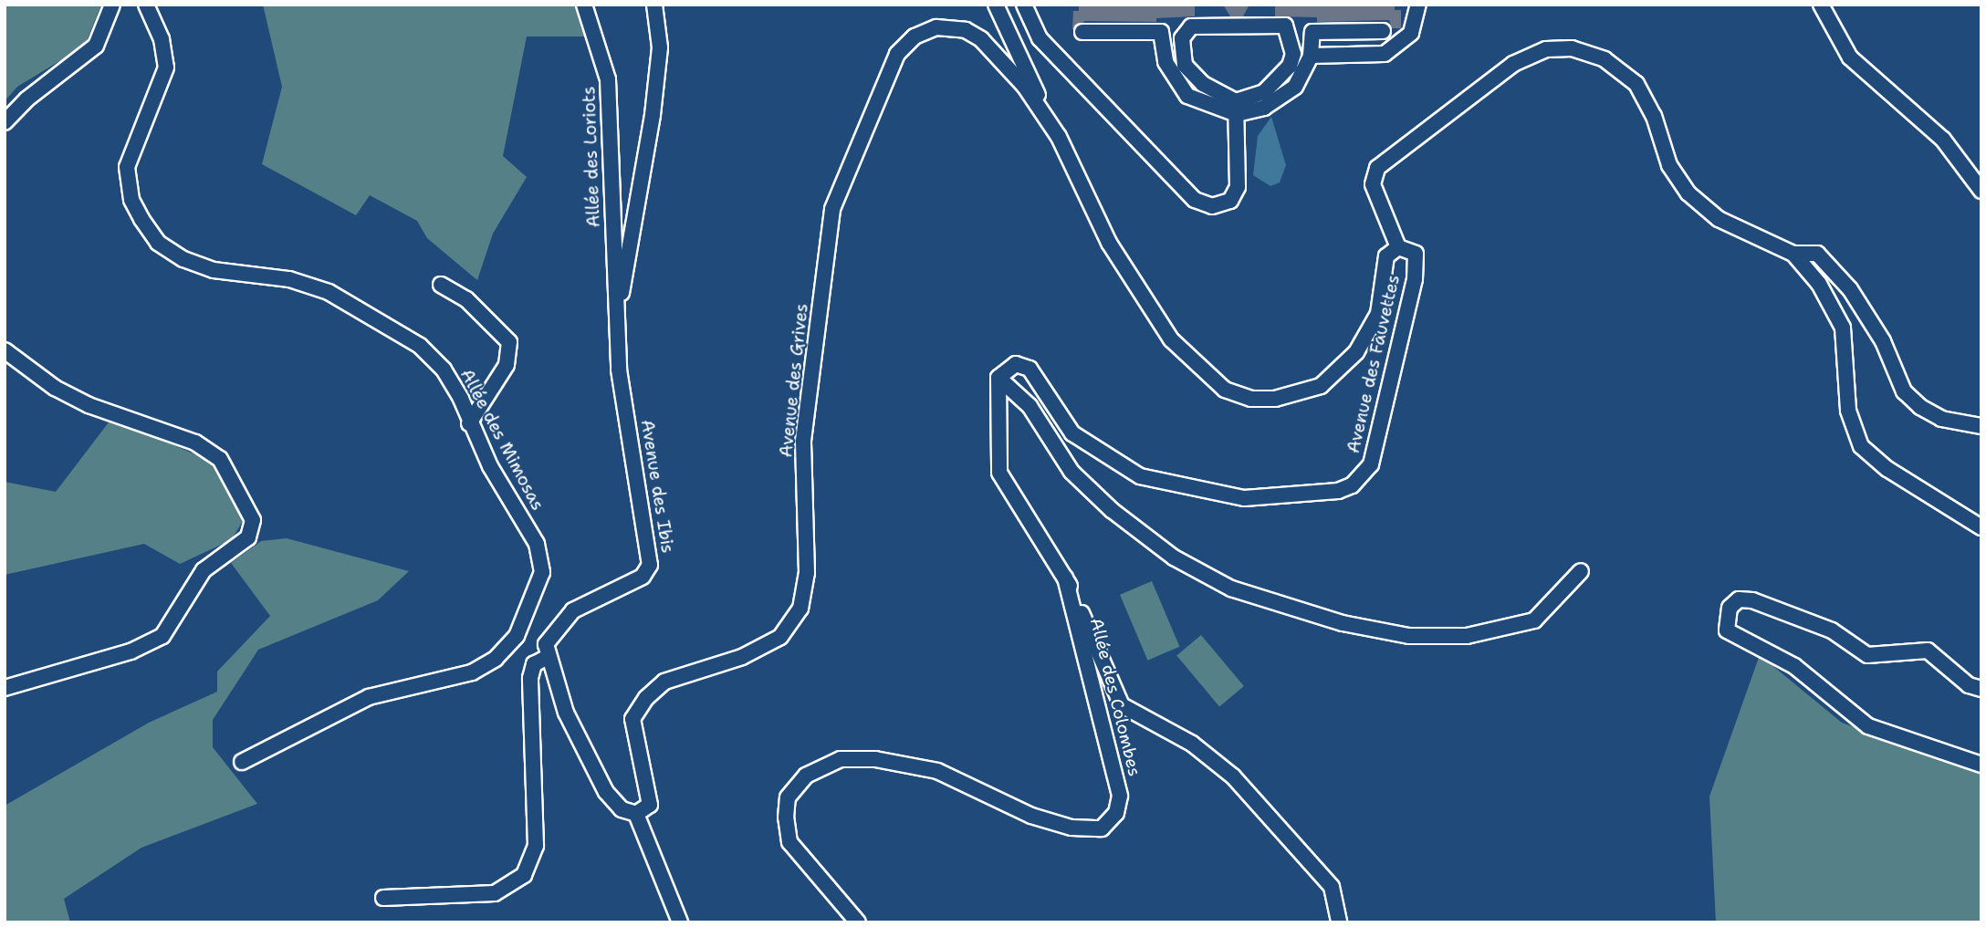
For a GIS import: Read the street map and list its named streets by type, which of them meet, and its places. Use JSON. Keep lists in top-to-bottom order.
{
  "streets": {
    "street": [
      "Allée des Loriots",
      "Avenue des Fauvettes",
      "Avenue des Grives",
      "Allée des Mimosas",
      "Avenue des Ibis",
      "Allée des Colombes"
    ]
  },
  "crossings": [
    ["Allée des Loriots", "Avenue des Ibis"],
    ["Avenue des Fauvettes", "Avenue des Grives"]
  ]
}
